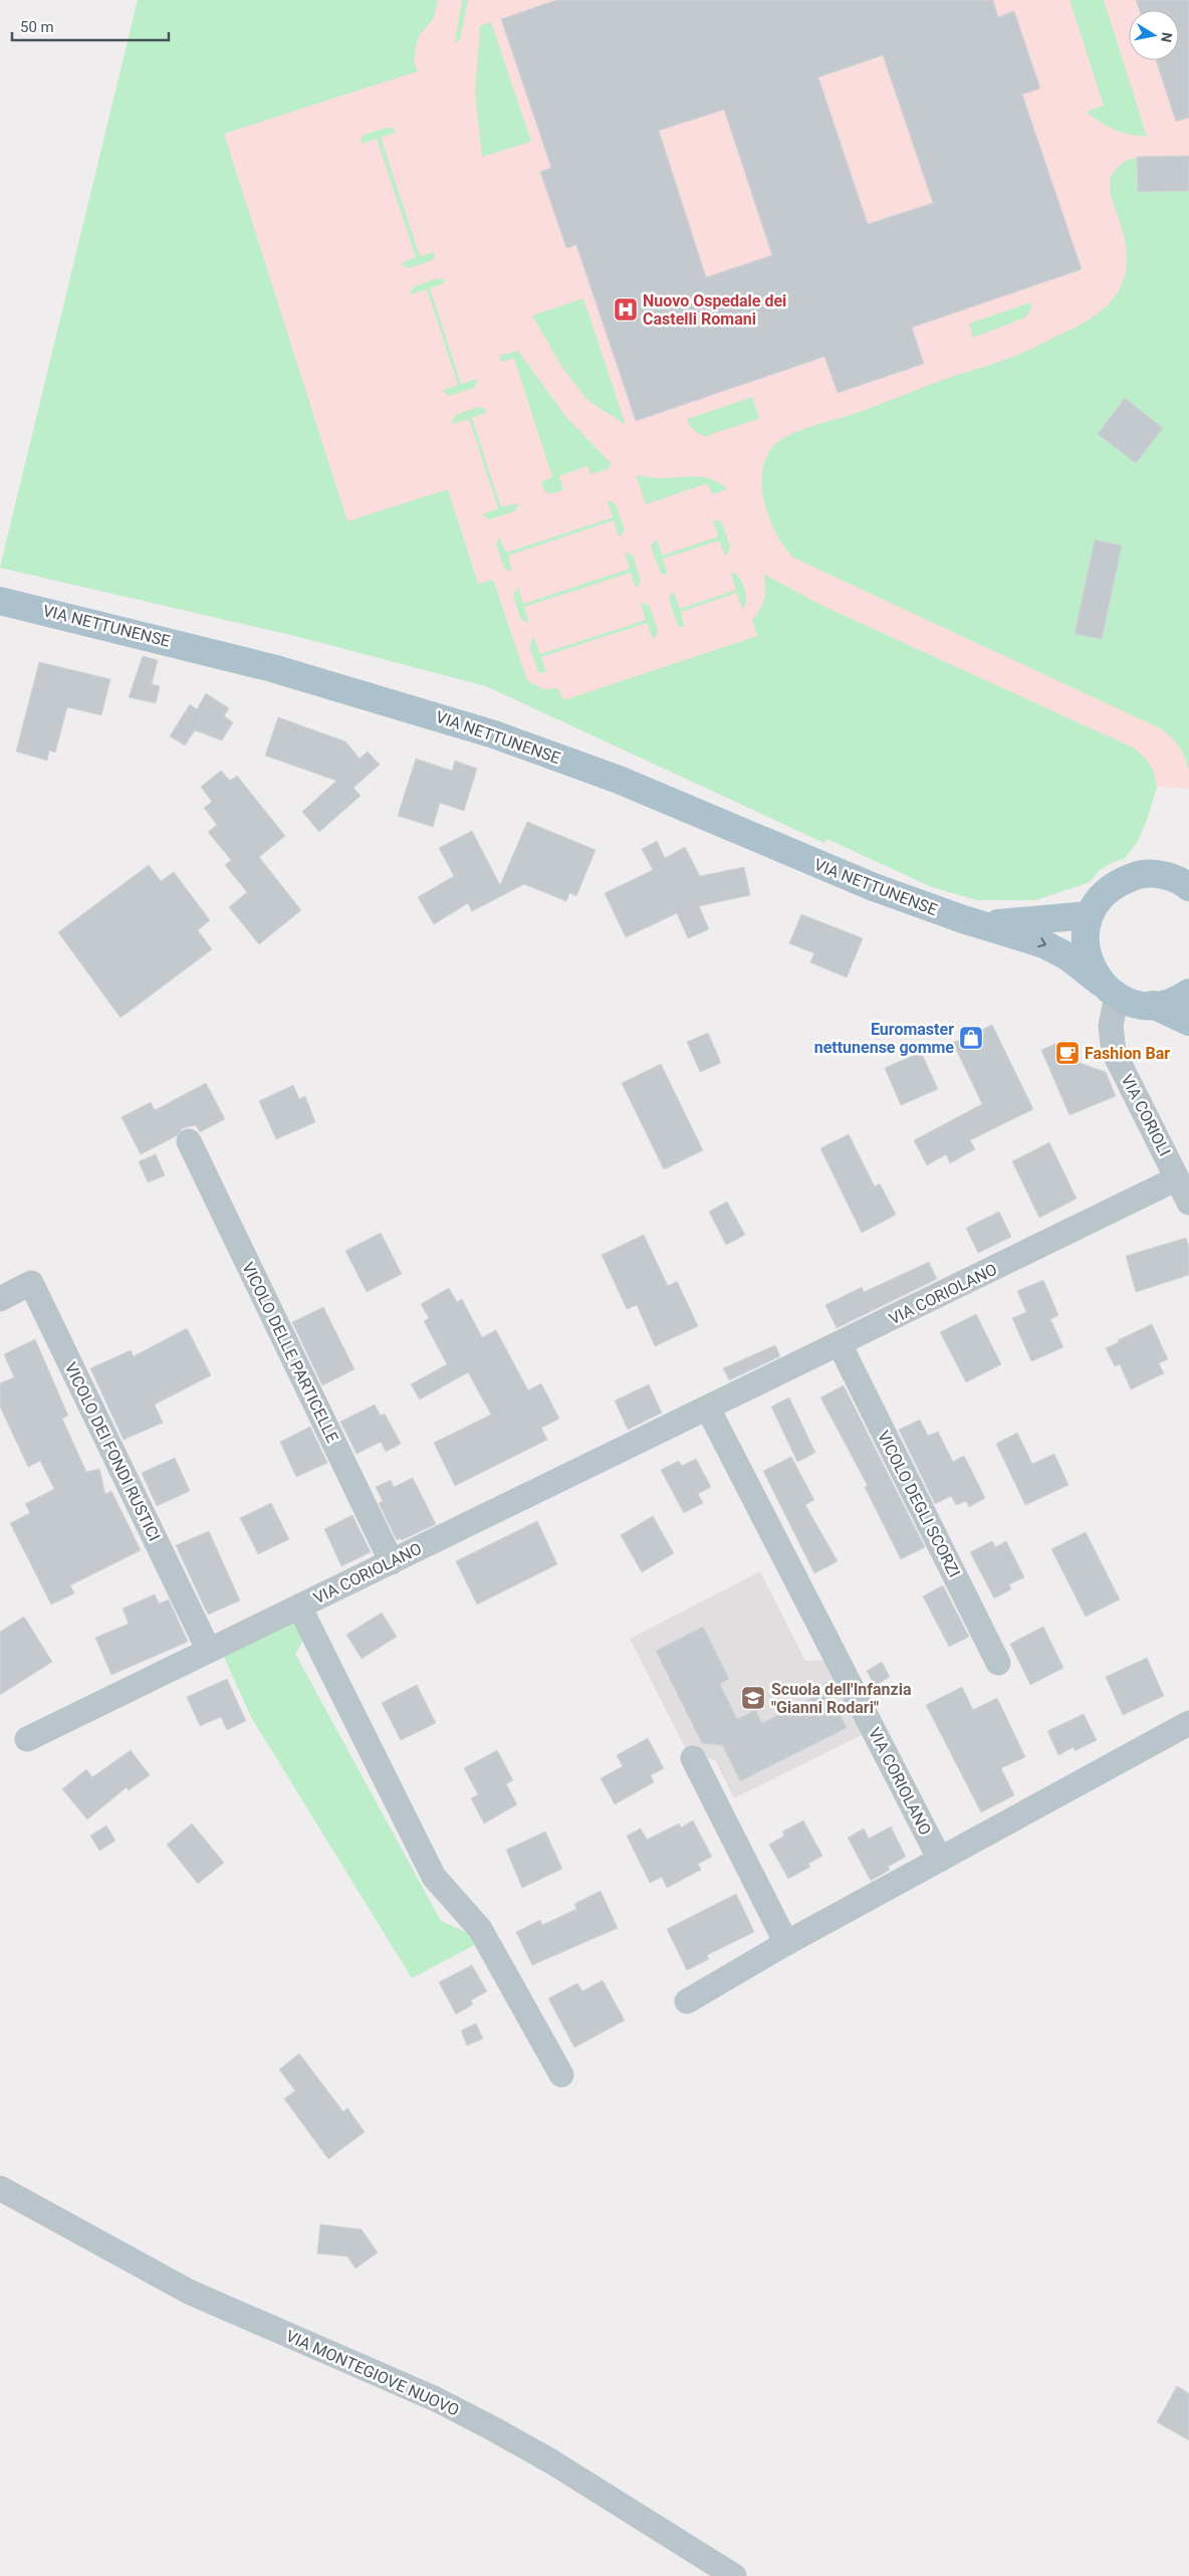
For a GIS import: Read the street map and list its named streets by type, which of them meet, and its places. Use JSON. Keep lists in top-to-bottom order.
{
  "streets": {
    "main road": ["VIA NETTUNENSE"],
    "street": [
      "VIA CORIOLI",
      "VIA CORIOLANO",
      "VICOLO DELLE PARTICELLE",
      "VICOLO DEI FONDI RUSTICI",
      "VICOLO DEGLI SCORZI",
      "VIA MONTEGIOVE NUOVO"
    ]
  },
  "crossings": [
    ["VIA NETTUNENSE", "VIA CORIOLI"],
    ["VIA CORIOLI", "VIA CORIOLANO"],
    ["VIA CORIOLANO", "VICOLO DELLE PARTICELLE"],
    ["VIA CORIOLANO", "VICOLO DEI FONDI RUSTICI"],
    ["VIA CORIOLANO", "VICOLO DEGLI SCORZI"]
  ],
  "places": {
    "hospital": ["Nuovo Ospedale dei Castelli Romani"],
    "shop": ["Euromaster nettunense gomme"],
    "cafe": ["Fashion Bar"],
    "school or university": ["Scuola dell'Infanzia \"Gianni Rodari\""]
  },
  "scale_bar": "50 m",
  "north": "right"
}
